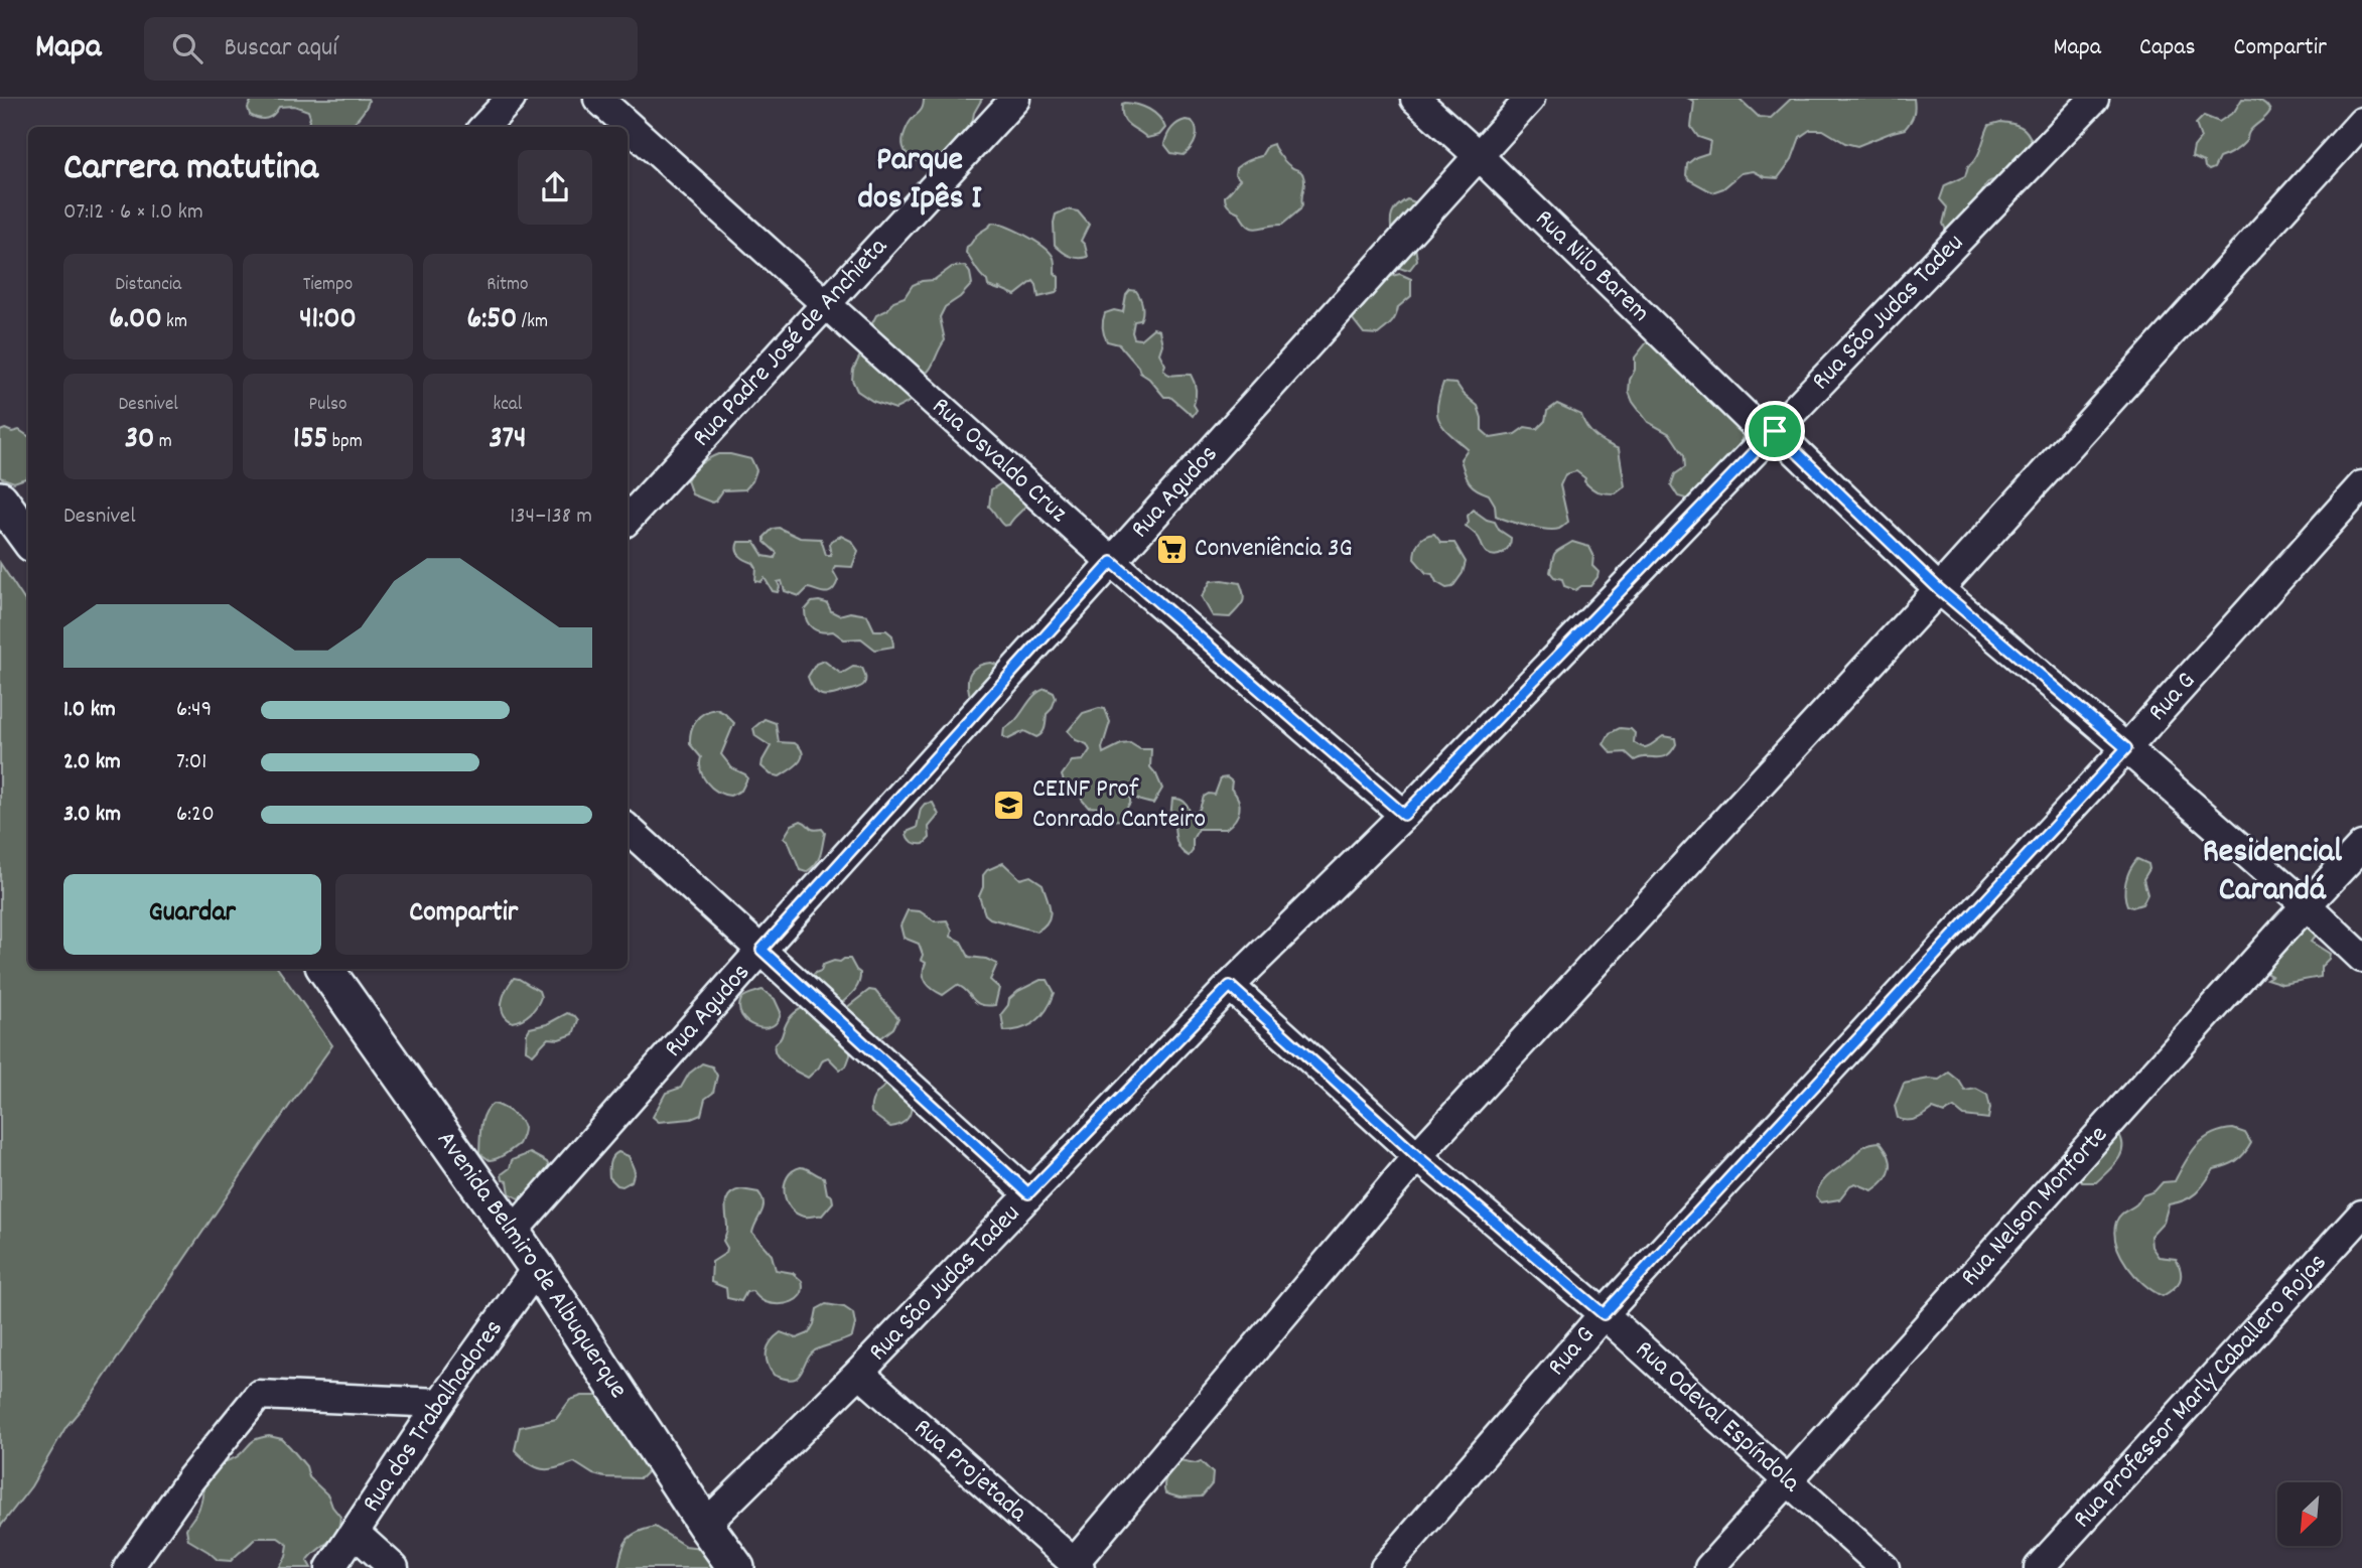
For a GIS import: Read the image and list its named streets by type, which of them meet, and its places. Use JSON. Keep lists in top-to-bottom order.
{
  "streets": {
    "main road": ["Avenida Belmiro de Albuquerque"],
    "street": [
      "Rua Nilo Barem",
      "Rua São Judas Tadeu",
      "Rua Padre José de Anchieta",
      "Rua Osvaldo Cruz",
      "Rua Agudos",
      "Rua G",
      "Rua Nelson Monforte",
      "Rua Professor Marly Caballero Rojas",
      "Rua Odeval Espíndola",
      "Rua dos Trabalhadores",
      "Rua Projetada"
    ]
  },
  "crossings": [
    ["Rua Nilo Barem", "Rua São Judas Tadeu"],
    ["Rua Nilo Barem", "Rua Agudos"],
    ["Rua Nilo Barem", "Rua G"],
    ["Rua Nilo Barem", "Rua Nelson Monforte"],
    ["Rua São Judas Tadeu", "Rua Osvaldo Cruz"],
    ["Rua São Judas Tadeu", "Avenida Belmiro de Albuquerque"],
    ["Rua São Judas Tadeu", "Rua Odeval Espíndola"],
    ["Rua São Judas Tadeu", "Rua Projetada"],
    ["Rua Padre José de Anchieta", "Rua Osvaldo Cruz"],
    ["Rua Osvaldo Cruz", "Rua Agudos"],
    ["Rua Agudos", "Avenida Belmiro de Albuquerque"],
    ["Rua G", "Rua Odeval Espíndola"],
    ["Rua Nelson Monforte", "Rua Odeval Espíndola"],
    ["Avenida Belmiro de Albuquerque", "Rua dos Trabalhadores"]
  ],
  "districts": ["Parque dos Ipês I", "Residencial Carandá"],
  "places": {
    "supermarket": ["Conveniência 3G"],
    "school or university": ["CEINF Prof Conrado Canteiro"]
  },
  "north": "bottom left",
  "page": {
    "header": "Mapa",
    "search": "Buscar aquí",
    "nav": ["Mapa", "Capas", "Compartir"],
    "heading": ["Carrera matutina", "07:12 · 6 × 1.0 km"],
    "stats": [
      ["Distancia", "6.00 km"],
      ["Tiempo", "41:00"],
      ["Ritmo", "6:50 /km"],
      ["Desnivel", "30 m"],
      ["Pulso", "155 bpm"],
      ["kcal", "374"]
    ],
    "chart": ["Desnivel", "134–138 m"],
    "list": [
      {
        "name": "1.0 km",
        "note": "6:49"
      },
      {
        "name": "2.0 km",
        "note": "7:01"
      },
      {
        "name": "3.0 km",
        "note": "6:20"
      }
    ],
    "buttons": ["Guardar", "Compartir"]
  }
}
